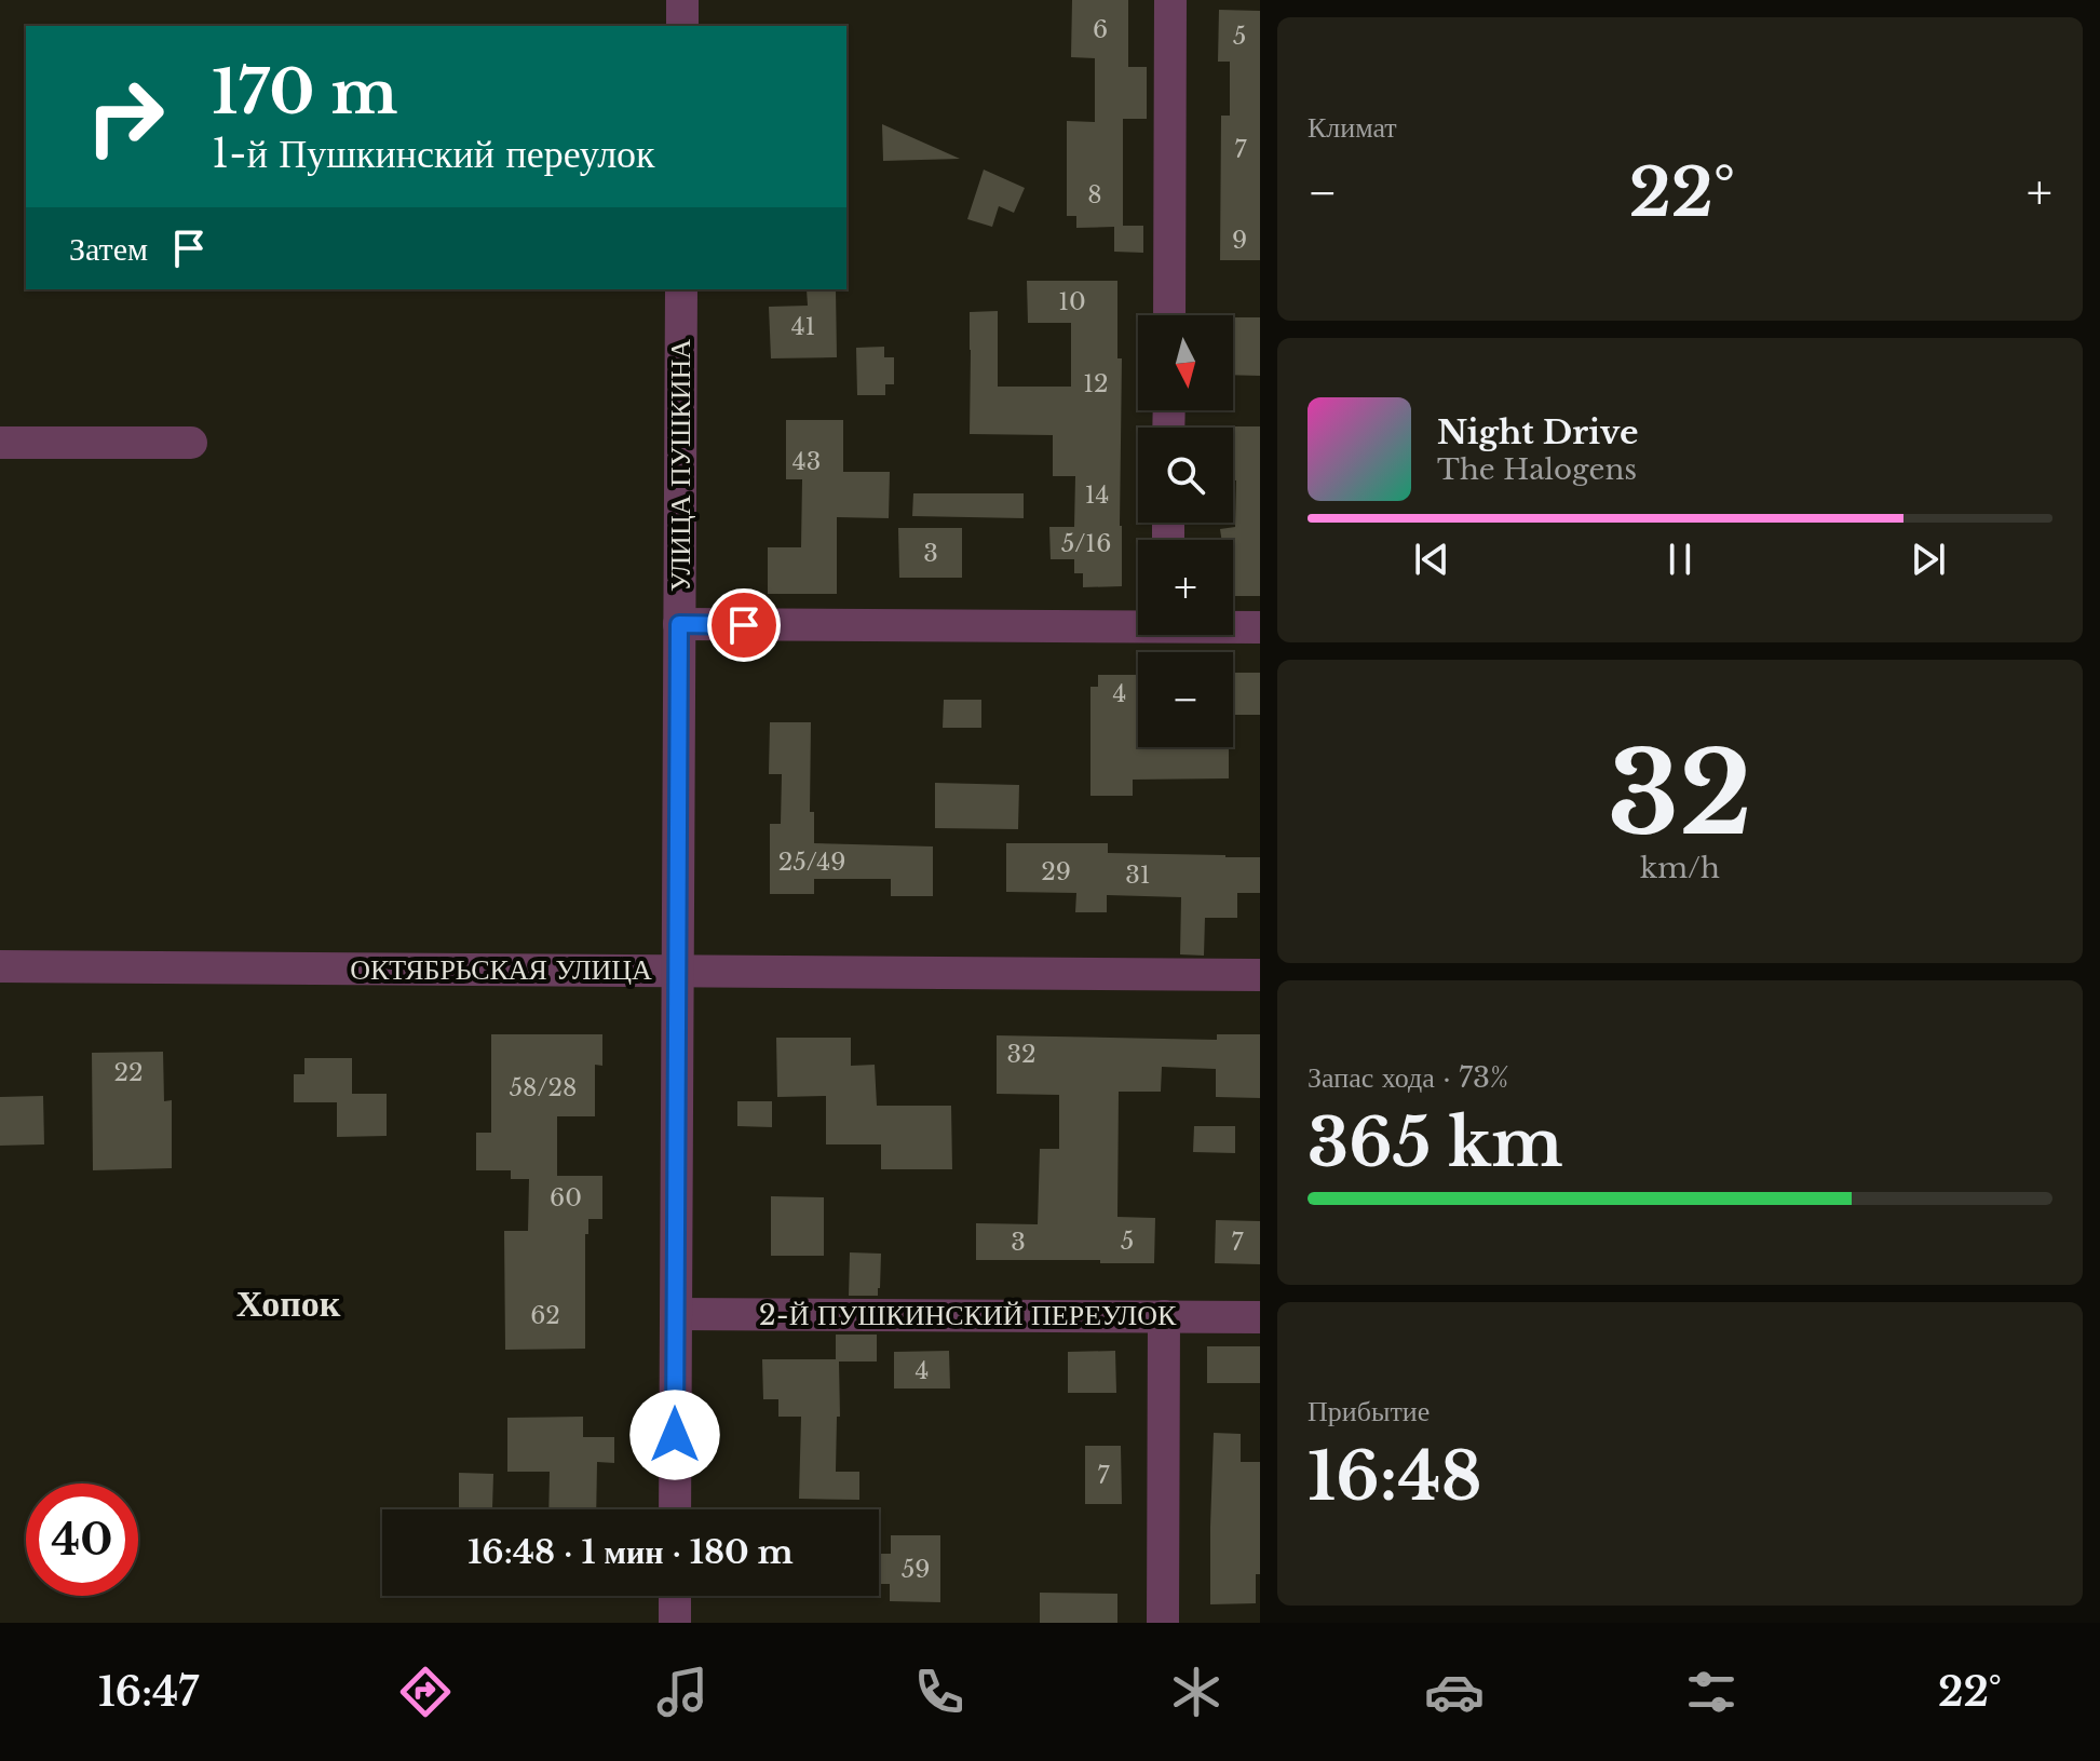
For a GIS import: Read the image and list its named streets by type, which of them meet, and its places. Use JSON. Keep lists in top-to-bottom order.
{
  "streets": {
    "street": ["УЛИЦА ПУШКИНА", "ОКТЯБРЬСКАЯ УЛИЦА", "2-Й ПУШКИНСКИЙ ПЕРЕУЛОК"]
  },
  "crossings": [
    ["УЛИЦА ПУШКИНА", "ОКТЯБРЬСКАЯ УЛИЦА"],
    ["УЛИЦА ПУШКИНА", "2-Й ПУШКИНСКИЙ ПЕРЕУЛОК"]
  ],
  "districts": ["Хопок"],
  "house_numbers": [
    "6",
    "5",
    "7",
    "8",
    "9",
    "10",
    "41",
    "12",
    "43",
    "14",
    "5/16",
    "3",
    "4",
    "25/49",
    "29",
    "31",
    "32",
    "22",
    "58/28",
    "60",
    "5",
    "3",
    "7",
    "62",
    "4",
    "7",
    "59"
  ],
  "north": "bottom",
  "page": {
    "tile": [
      "Климат",
      ["32", "km/h"],
      ["Запас хода · 73%", "365 km"],
      ["Прибытие", "16:48"]
    ],
    "turn": ["170 m", "1-й Пушкинский переулок"],
    "heat": ["−", "22°", "+"],
    "then": "Затем",
    "map_buttons": ["+", "−"],
    "song": ["Night Drive", "The Halogens"],
    "limit": "40",
    "trip": "16:48 · 1 мин · 180 m",
    "tabs": ["16:47", "22°"]
  }
}
